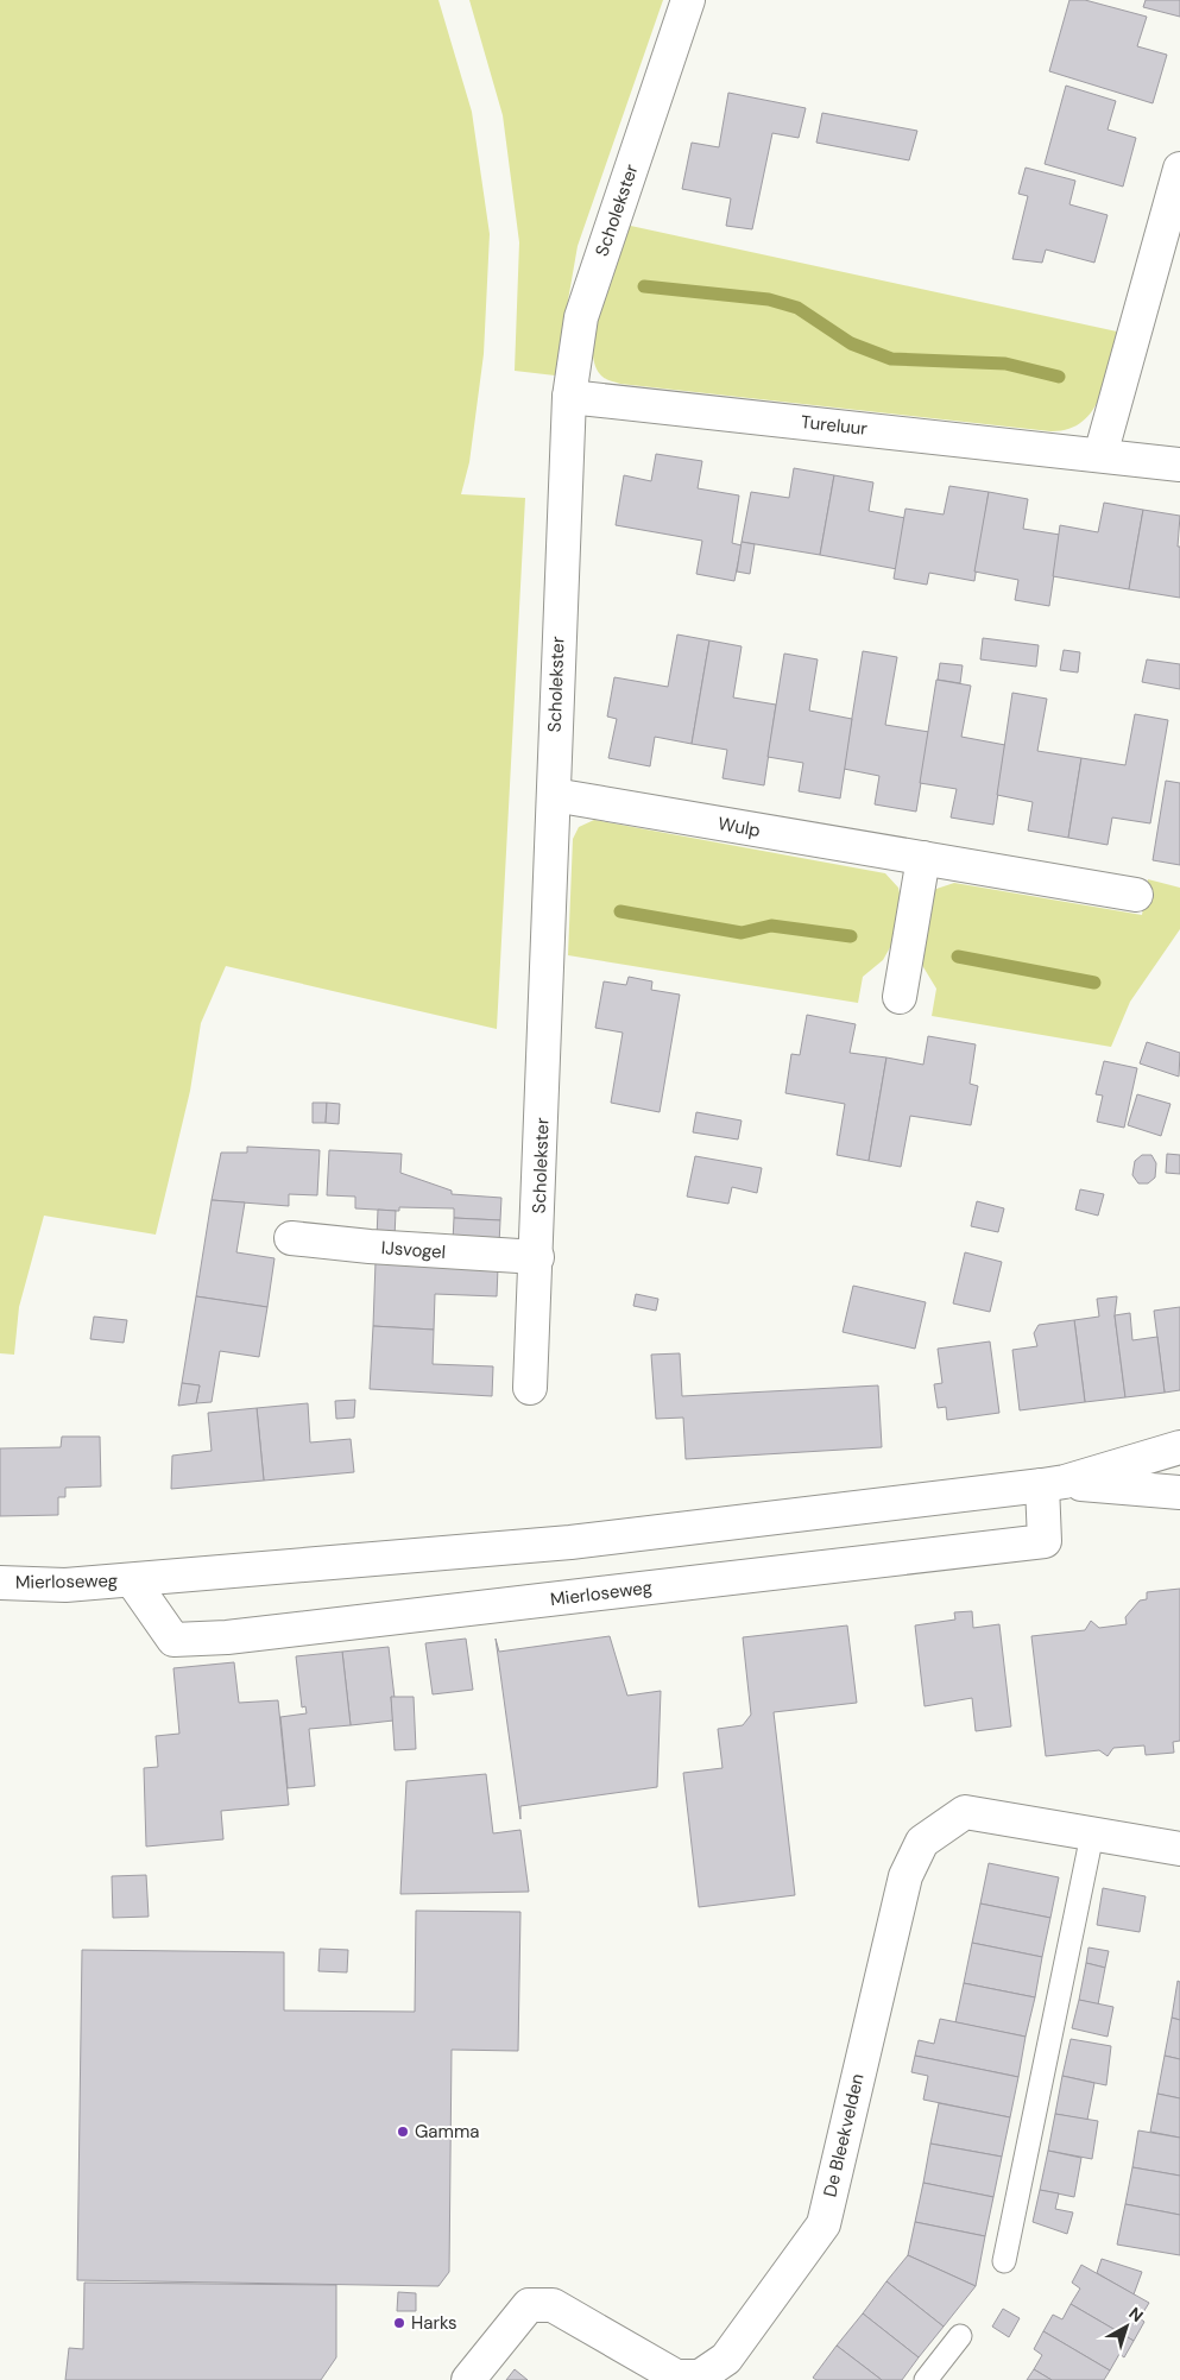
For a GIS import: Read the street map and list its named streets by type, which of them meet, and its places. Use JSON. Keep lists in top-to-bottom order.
{
  "streets": {
    "street": [
      "Scholekster",
      "Tureluur",
      "Wulp",
      "IJsvogel",
      "Mierloseweg",
      "De Bleekvelden"
    ]
  },
  "crossings": [
    ["Scholekster", "Tureluur"],
    ["Scholekster", "Wulp"],
    ["Scholekster", "IJsvogel"]
  ],
  "places": ["Gamma", "Harks"],
  "north": "top right"
}
